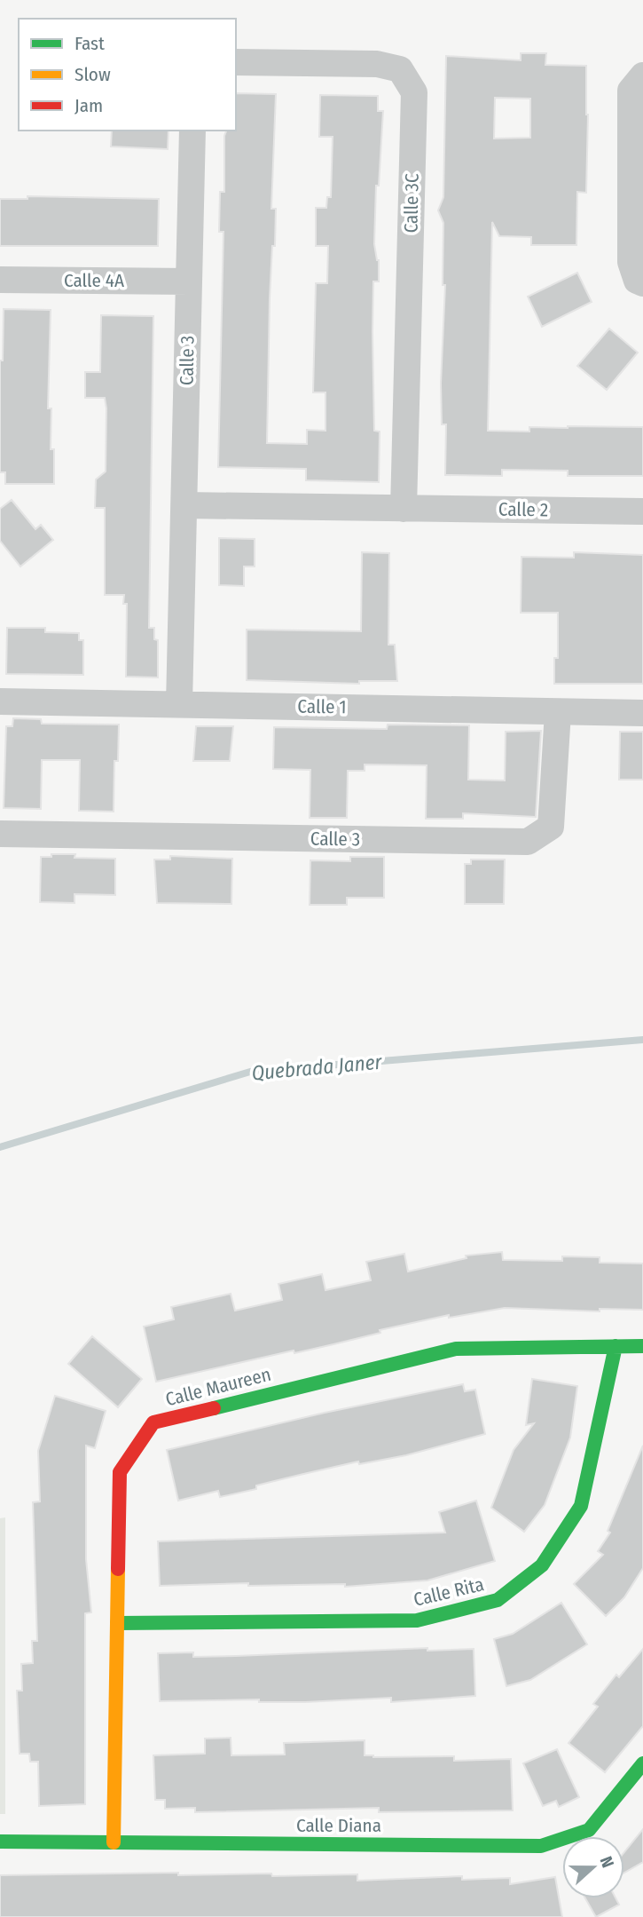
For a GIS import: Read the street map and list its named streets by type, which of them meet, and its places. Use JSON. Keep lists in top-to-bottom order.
{
  "streets": {
    "street": [
      "Calle 3C",
      "Calle 4A",
      "Calle 3",
      "Calle 2",
      "Calle 1",
      "Calle Maureen",
      "Calle Rita",
      "Calle Diana"
    ]
  },
  "crossings": [
    ["Calle 3C", "Calle 2"],
    ["Calle 4A", "Calle 3"],
    ["Calle 3", "Calle 2"],
    ["Calle 3", "Calle 1"],
    ["Calle Maureen", "Calle Rita"],
    ["Calle Maureen", "Calle Diana"]
  ],
  "water": ["Quebrada Janer"],
  "legend": ["Fast", "Slow", "Jam"],
  "north": "right"
}
